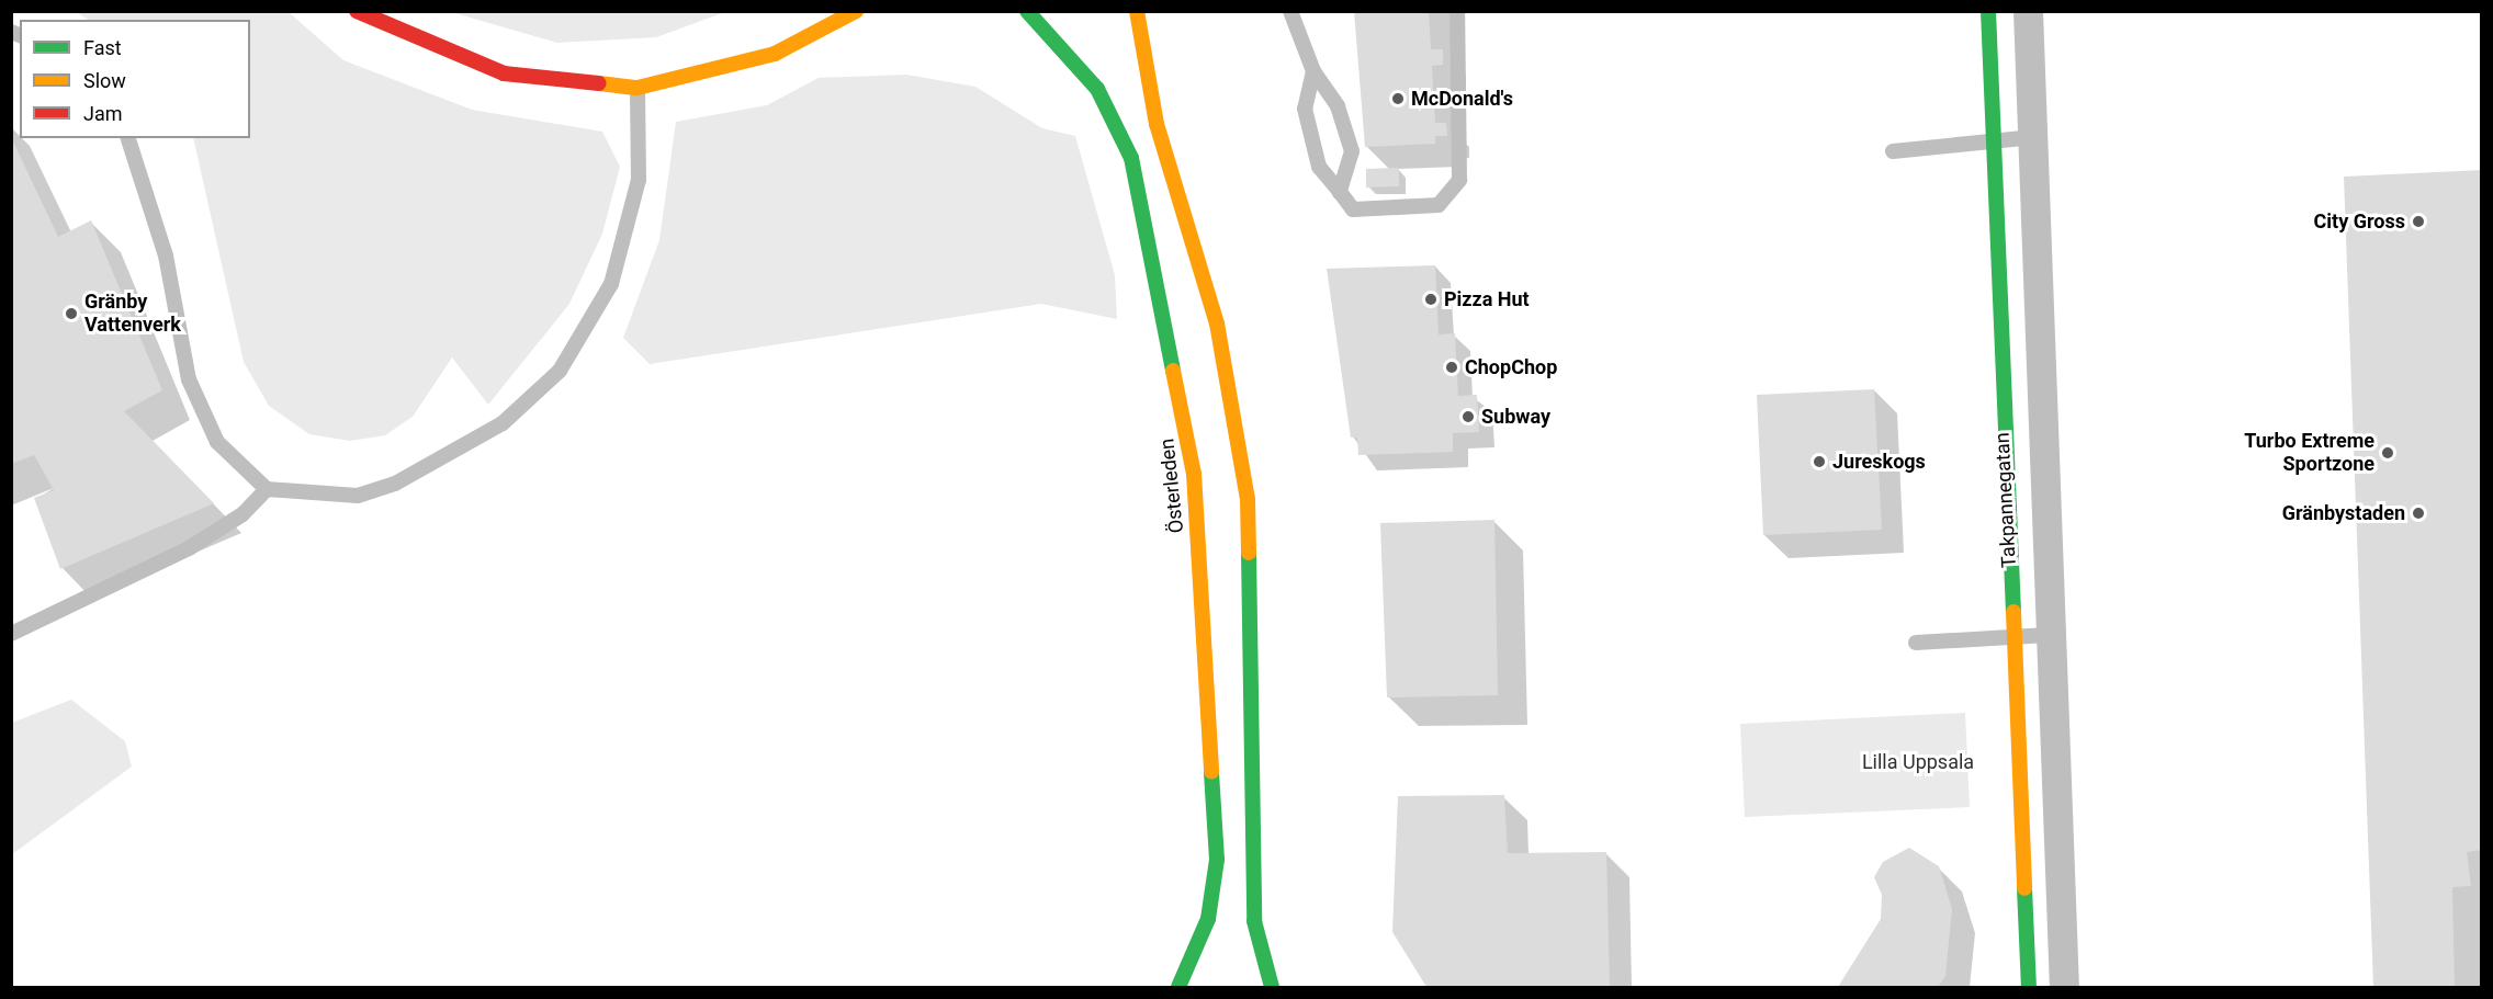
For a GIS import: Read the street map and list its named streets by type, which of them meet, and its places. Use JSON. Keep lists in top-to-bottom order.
{
  "streets": {
    "main road": ["Österleden", "Takpannegatan"]
  },
  "parks": ["Lilla Uppsala"],
  "places": [
    "McDonald's",
    "City Gross",
    "Pizza Hut",
    "Gränby Vattenverk",
    "ChopChop",
    "Subway",
    "Turbo Extreme Sportzone",
    "Jureskogs",
    "Gränbystaden"
  ],
  "legend": ["Fast", "Slow", "Jam"]
}
